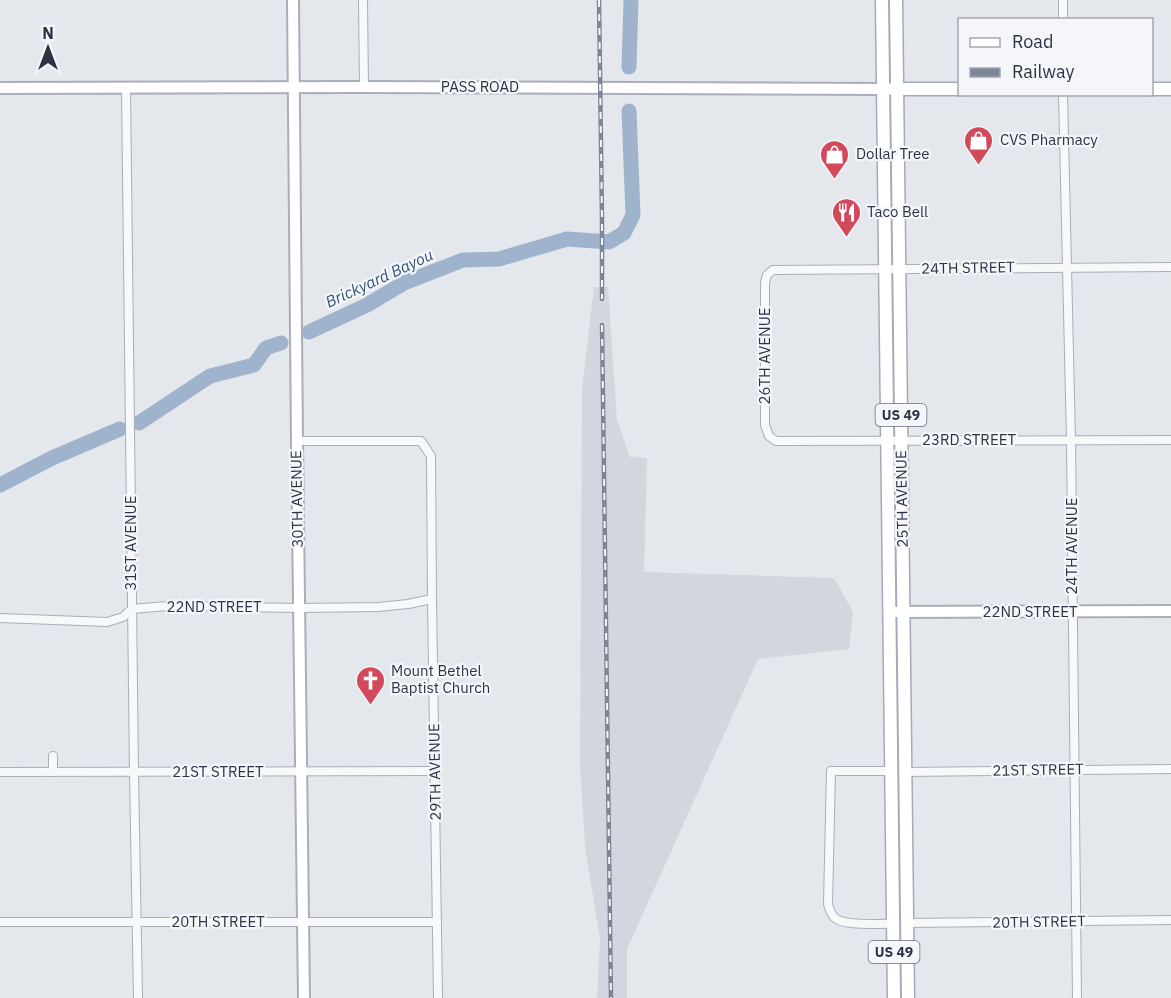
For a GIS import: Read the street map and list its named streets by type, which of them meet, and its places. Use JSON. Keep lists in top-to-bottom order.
{
  "streets": {
    "main road": [
      "PASS ROAD",
      "US 49",
      "30TH AVENUE",
      "25TH AVENUE",
      "22ND STREET"
    ],
    "street": [
      "24TH STREET",
      "26TH AVENUE",
      "23RD STREET",
      "31ST AVENUE",
      "24TH AVENUE",
      "21ST STREET",
      "29TH AVENUE",
      "20TH STREET"
    ]
  },
  "crossings": [
    ["PASS ROAD", "30TH AVENUE"],
    ["PASS ROAD", "25TH AVENUE"],
    ["PASS ROAD", "31ST AVENUE"],
    ["24TH STREET", "26TH AVENUE"],
    ["24TH STREET", "25TH AVENUE"],
    ["24TH STREET", "24TH AVENUE"],
    ["26TH AVENUE", "23RD STREET"],
    ["23RD STREET", "25TH AVENUE"],
    ["23RD STREET", "24TH AVENUE"],
    ["30TH AVENUE", "22ND STREET"],
    ["30TH AVENUE", "21ST STREET"],
    ["30TH AVENUE", "29TH AVENUE"],
    ["30TH AVENUE", "20TH STREET"],
    ["25TH AVENUE", "22ND STREET"],
    ["25TH AVENUE", "21ST STREET"],
    ["25TH AVENUE", "20TH STREET"],
    ["31ST AVENUE", "22ND STREET"],
    ["31ST AVENUE", "21ST STREET"],
    ["31ST AVENUE", "20TH STREET"],
    ["24TH AVENUE", "22ND STREET"],
    ["24TH AVENUE", "21ST STREET"],
    ["24TH AVENUE", "20TH STREET"],
    ["22ND STREET", "29TH AVENUE"],
    ["21ST STREET", "29TH AVENUE"],
    ["29TH AVENUE", "20TH STREET"]
  ],
  "water": ["Brickyard Bayou"],
  "places": {
    "shop": ["CVS Pharmacy", "Dollar Tree"],
    "restaurant": ["Taco Bell"],
    "church": ["Mount Bethel Baptist Church"]
  },
  "legend": ["Road", "Railway"],
  "north": "top"
}
